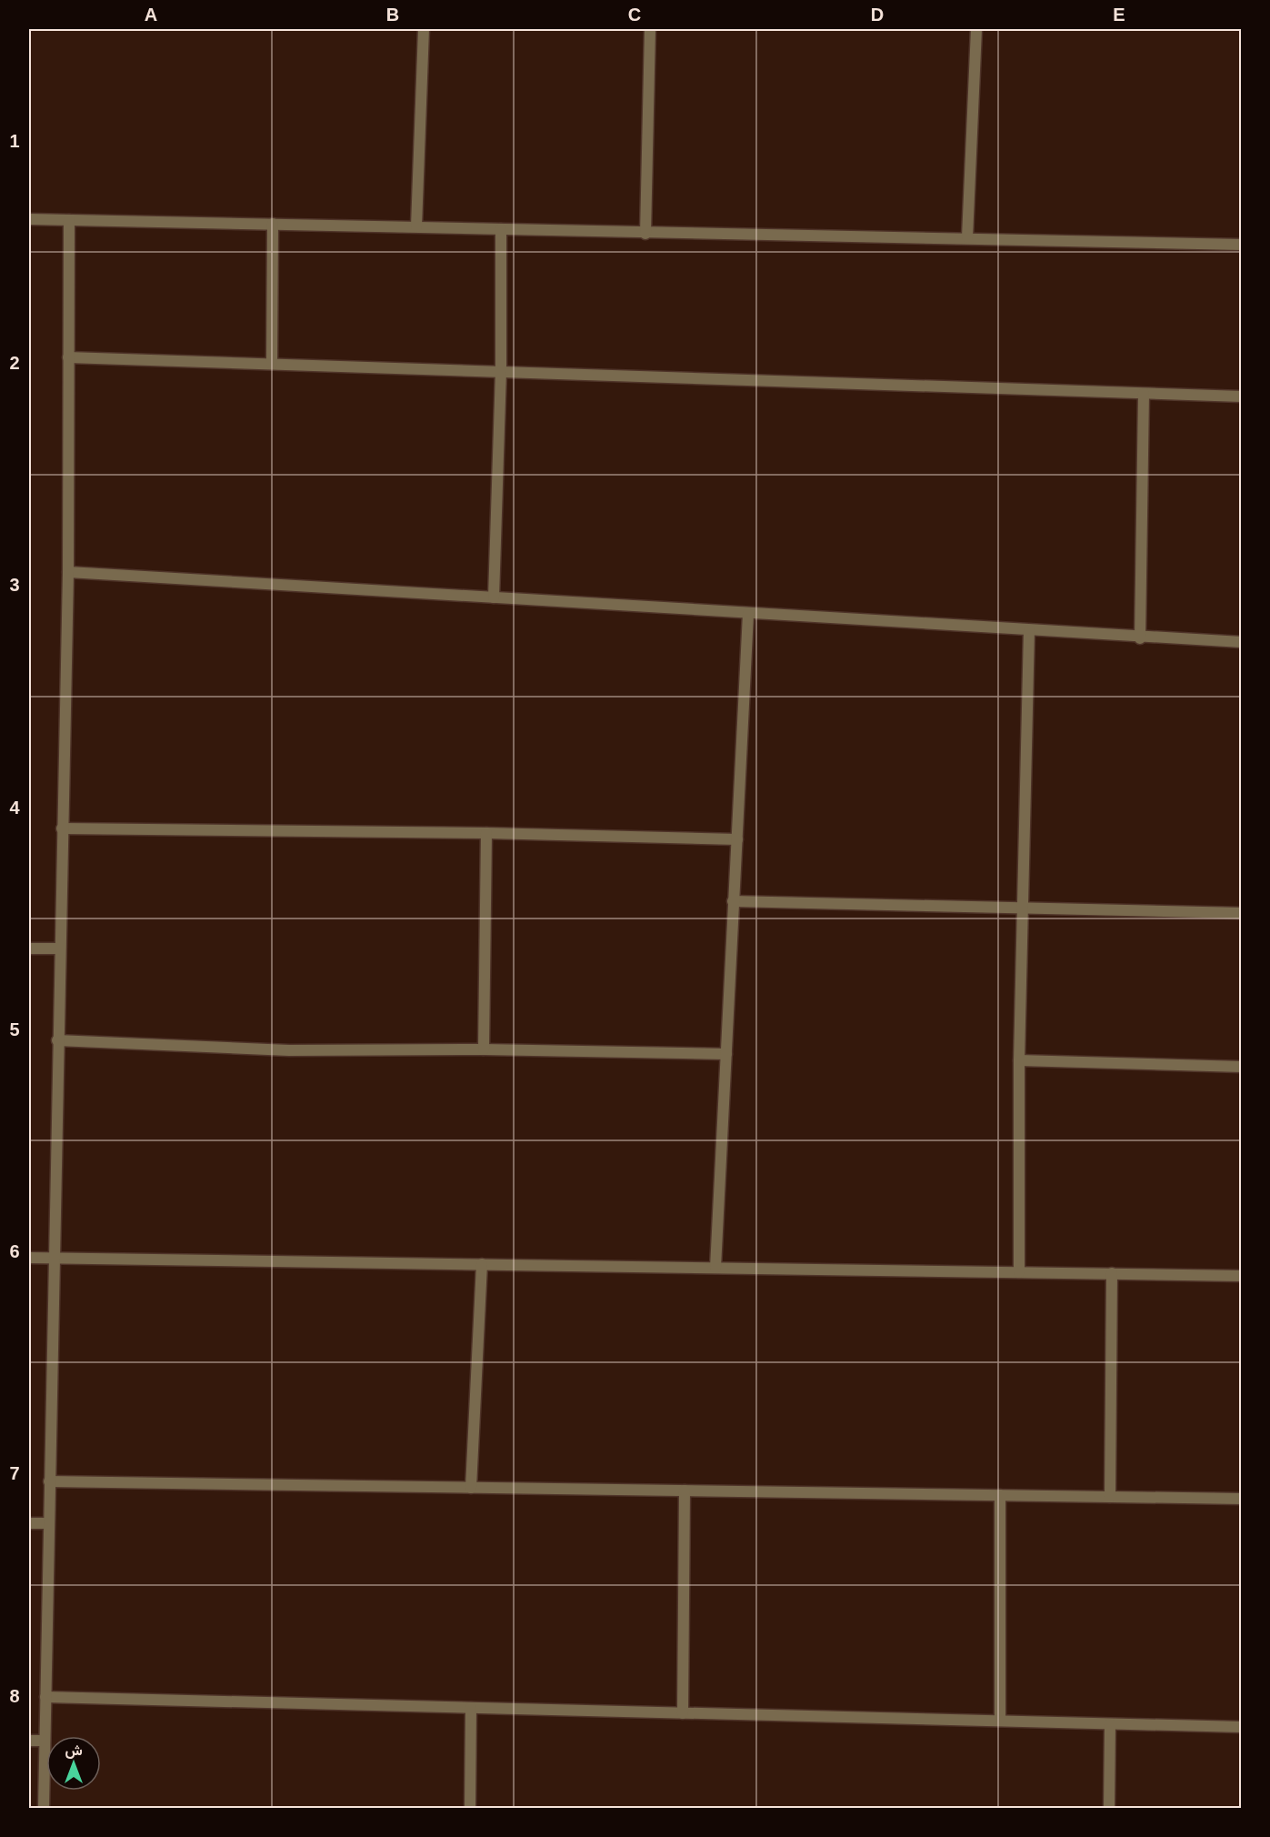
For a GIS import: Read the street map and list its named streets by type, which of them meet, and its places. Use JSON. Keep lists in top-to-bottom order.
{
  "north": "top",
  "grid": {
    "columns": [
      "A",
      "B",
      "C",
      "D",
      "E"
    ],
    "rows": [
      "1",
      "2",
      "3",
      "4",
      "5",
      "6",
      "7",
      "8"
    ]
  }
}
